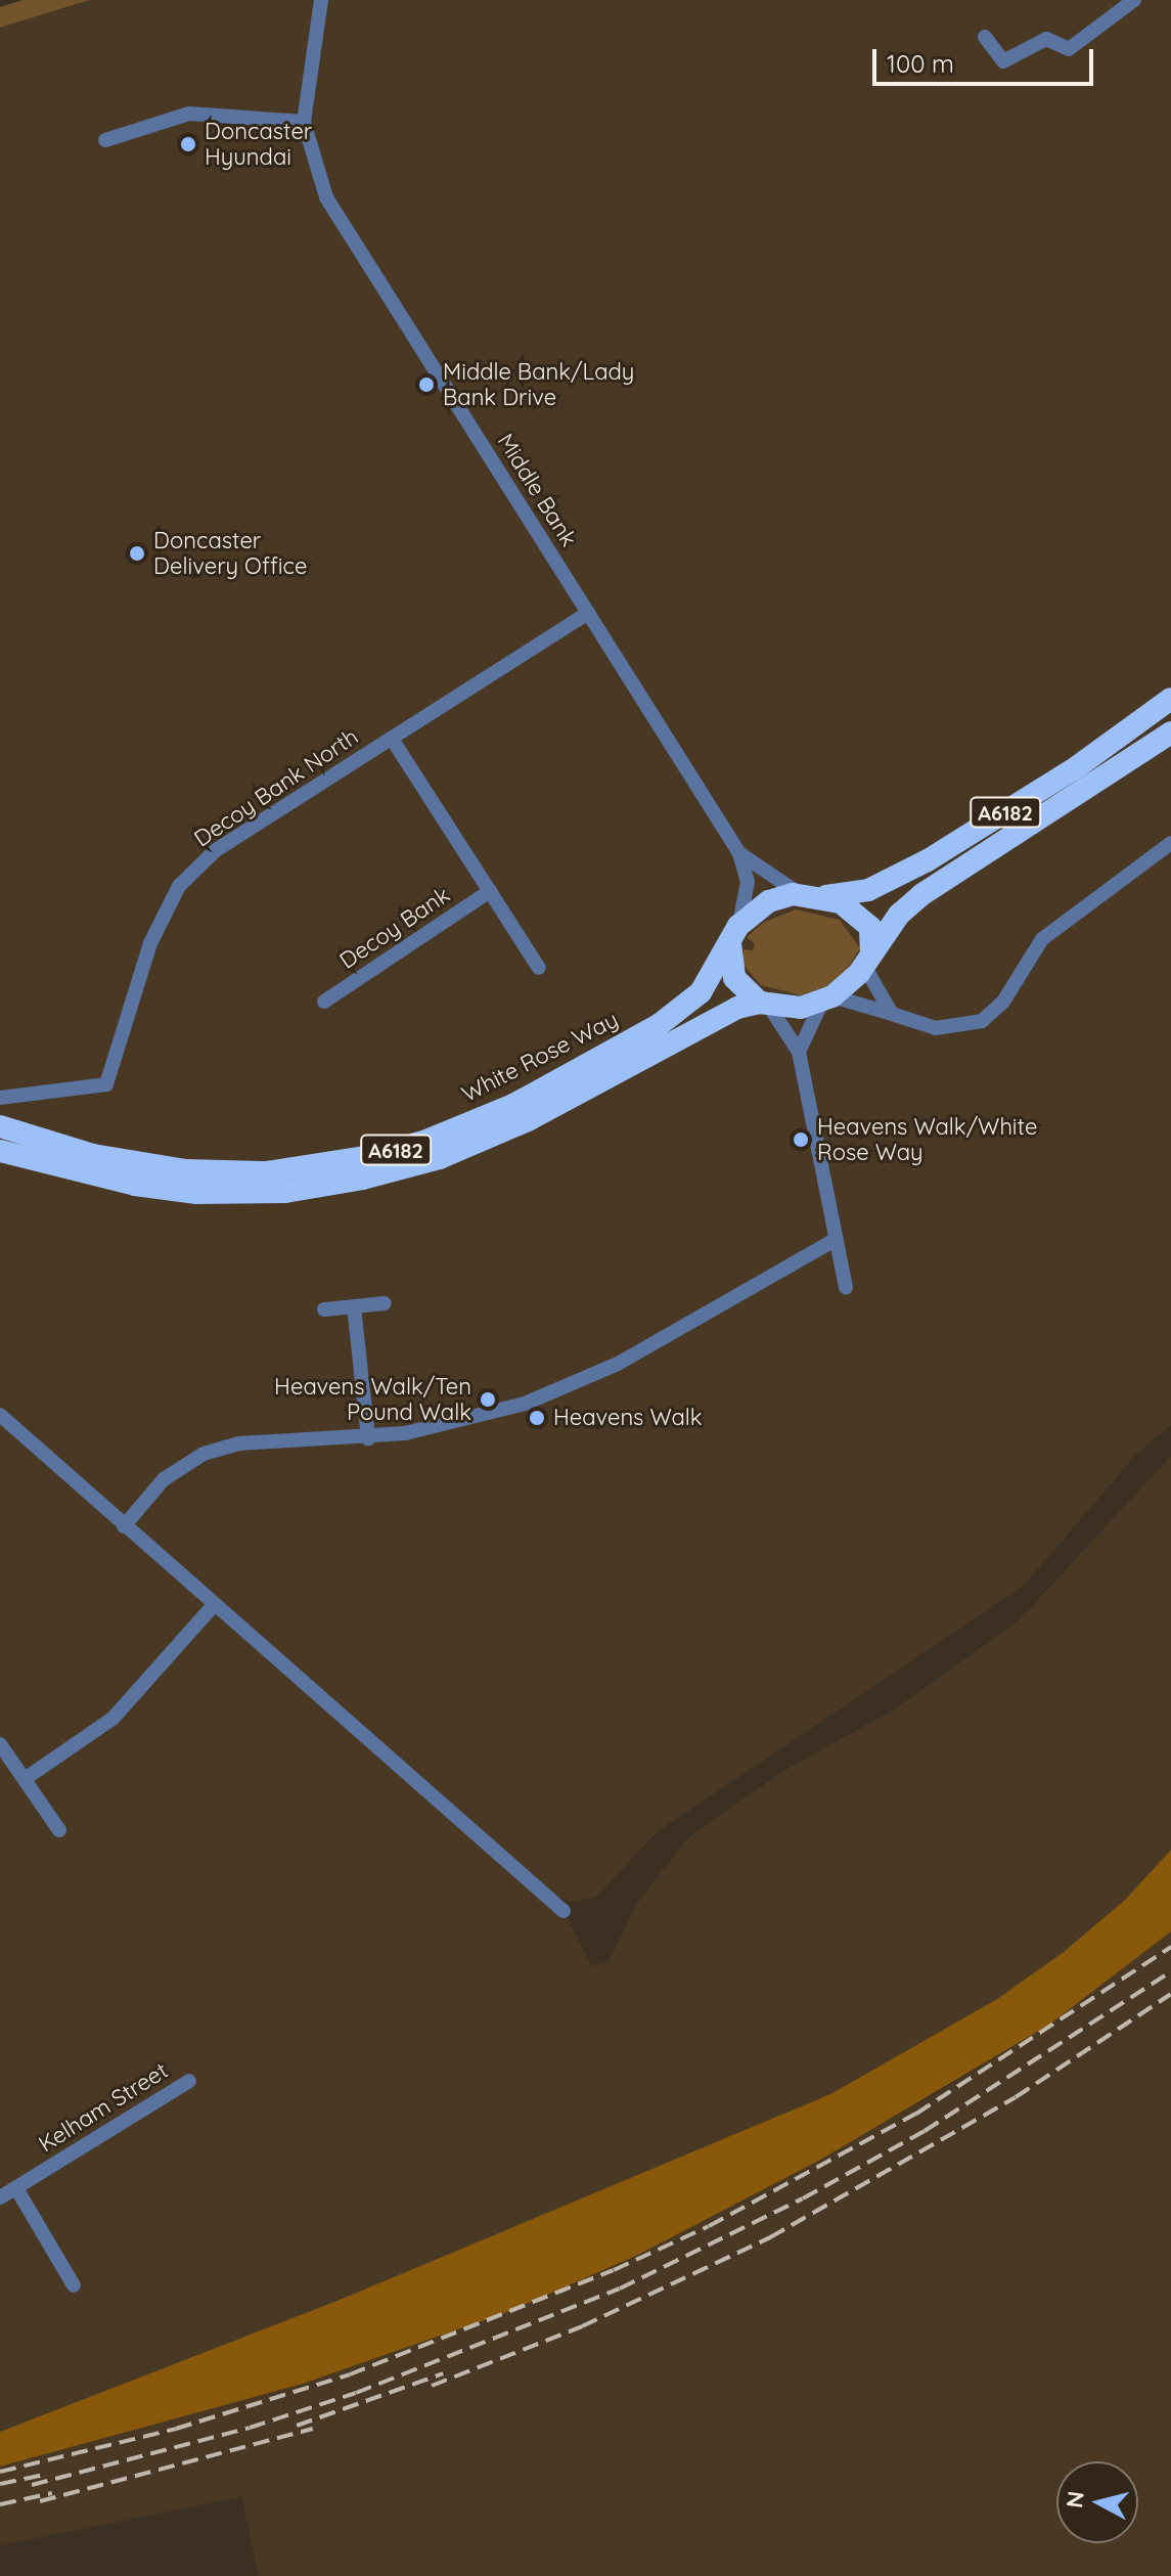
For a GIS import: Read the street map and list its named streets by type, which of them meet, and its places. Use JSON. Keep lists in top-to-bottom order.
{
  "streets": {
    "highway": ["A6182", "White Rose Way"],
    "street": [
      "Middle Bank",
      "Decoy Bank North",
      "Decoy Bank",
      "Kelham Street"
    ]
  },
  "crossings": [
    ["Middle Bank", "Decoy Bank North"],
    ["Middle Bank", "A6182"],
    ["Middle Bank", "White Rose Way"],
    ["A6182", "White Rose Way"]
  ],
  "places": [
    "Doncaster Hyundai",
    "Middle Bank/Lady Bank Drive",
    "Doncaster Delivery Office",
    "Heavens Walk/White Rose Way",
    "Heavens Walk/Ten Pound Walk",
    "Heavens Walk"
  ],
  "scale_bar": "100 m",
  "north": "left"
}
